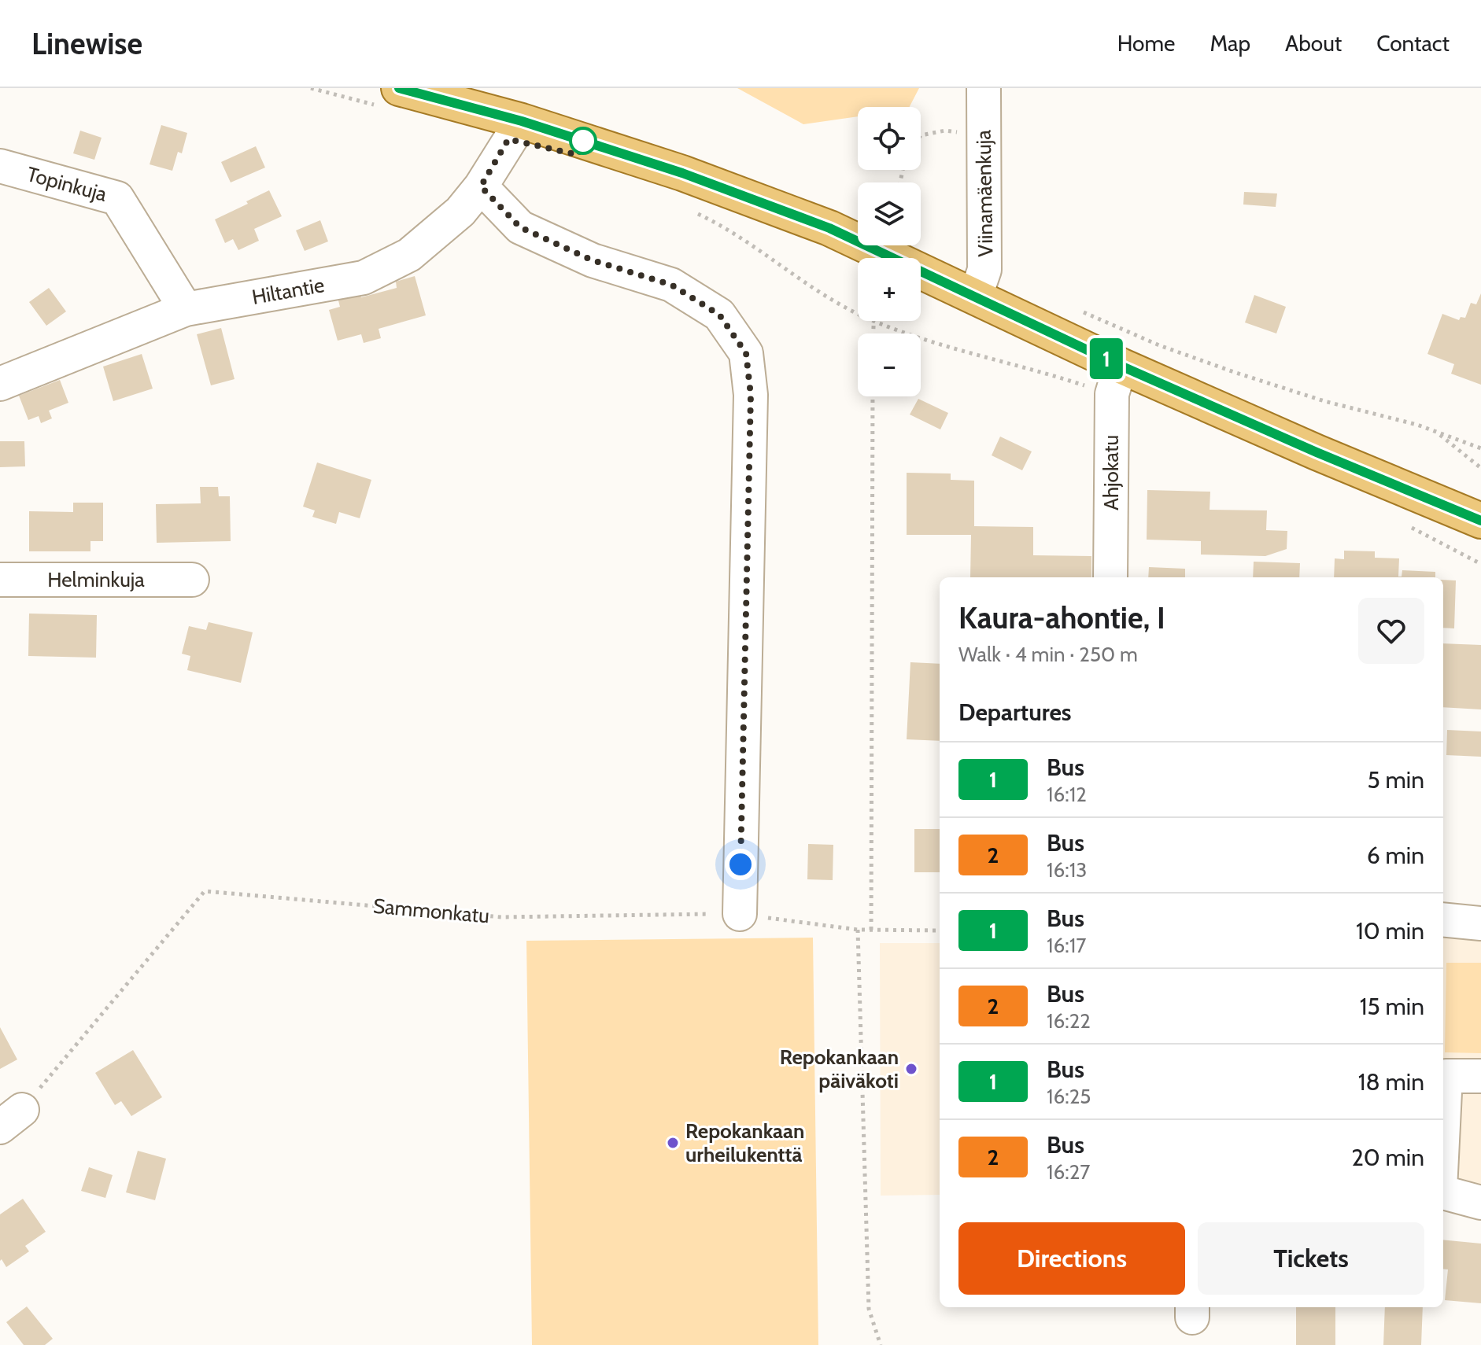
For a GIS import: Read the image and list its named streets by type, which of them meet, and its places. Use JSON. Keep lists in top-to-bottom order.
{
  "streets": {
    "street": [
      "Topinkuja",
      "Viinamäenkuja",
      "Hiltantie",
      "Ahjokatu",
      "Helminkuja"
    ],
    "path": ["Sammonkatu"]
  },
  "crossings": [
    ["Topinkuja", "Hiltantie"]
  ],
  "places": ["Repokankaan päiväkoti", "Repokankaan urheilukenttä"],
  "lines": ["bus line 1"],
  "page": {
    "header": "Linewise",
    "nav": [
      "Home",
      "Map",
      "About",
      "Contact"
    ],
    "on_map": "1",
    "map_buttons": ["+", "−"],
    "heading": [
      ["Kaura-ahontie, I", "Walk · 4 min · 250 m"],
      "Departures"
    ],
    "list": [
      {
        "mark": "1",
        "name": "Bus",
        "note": "16:12",
        "value": "5 min"
      },
      {
        "mark": "2",
        "name": "Bus",
        "note": "16:13",
        "value": "6 min"
      },
      {
        "mark": "1",
        "name": "Bus",
        "note": "16:17",
        "value": "10 min"
      },
      {
        "mark": "2",
        "name": "Bus",
        "note": "16:22",
        "value": "15 min"
      },
      {
        "mark": "1",
        "name": "Bus",
        "note": "16:25",
        "value": "18 min"
      },
      {
        "mark": "2",
        "name": "Bus",
        "note": "16:27",
        "value": "20 min"
      }
    ],
    "buttons": ["Directions", "Tickets"]
  }
}
